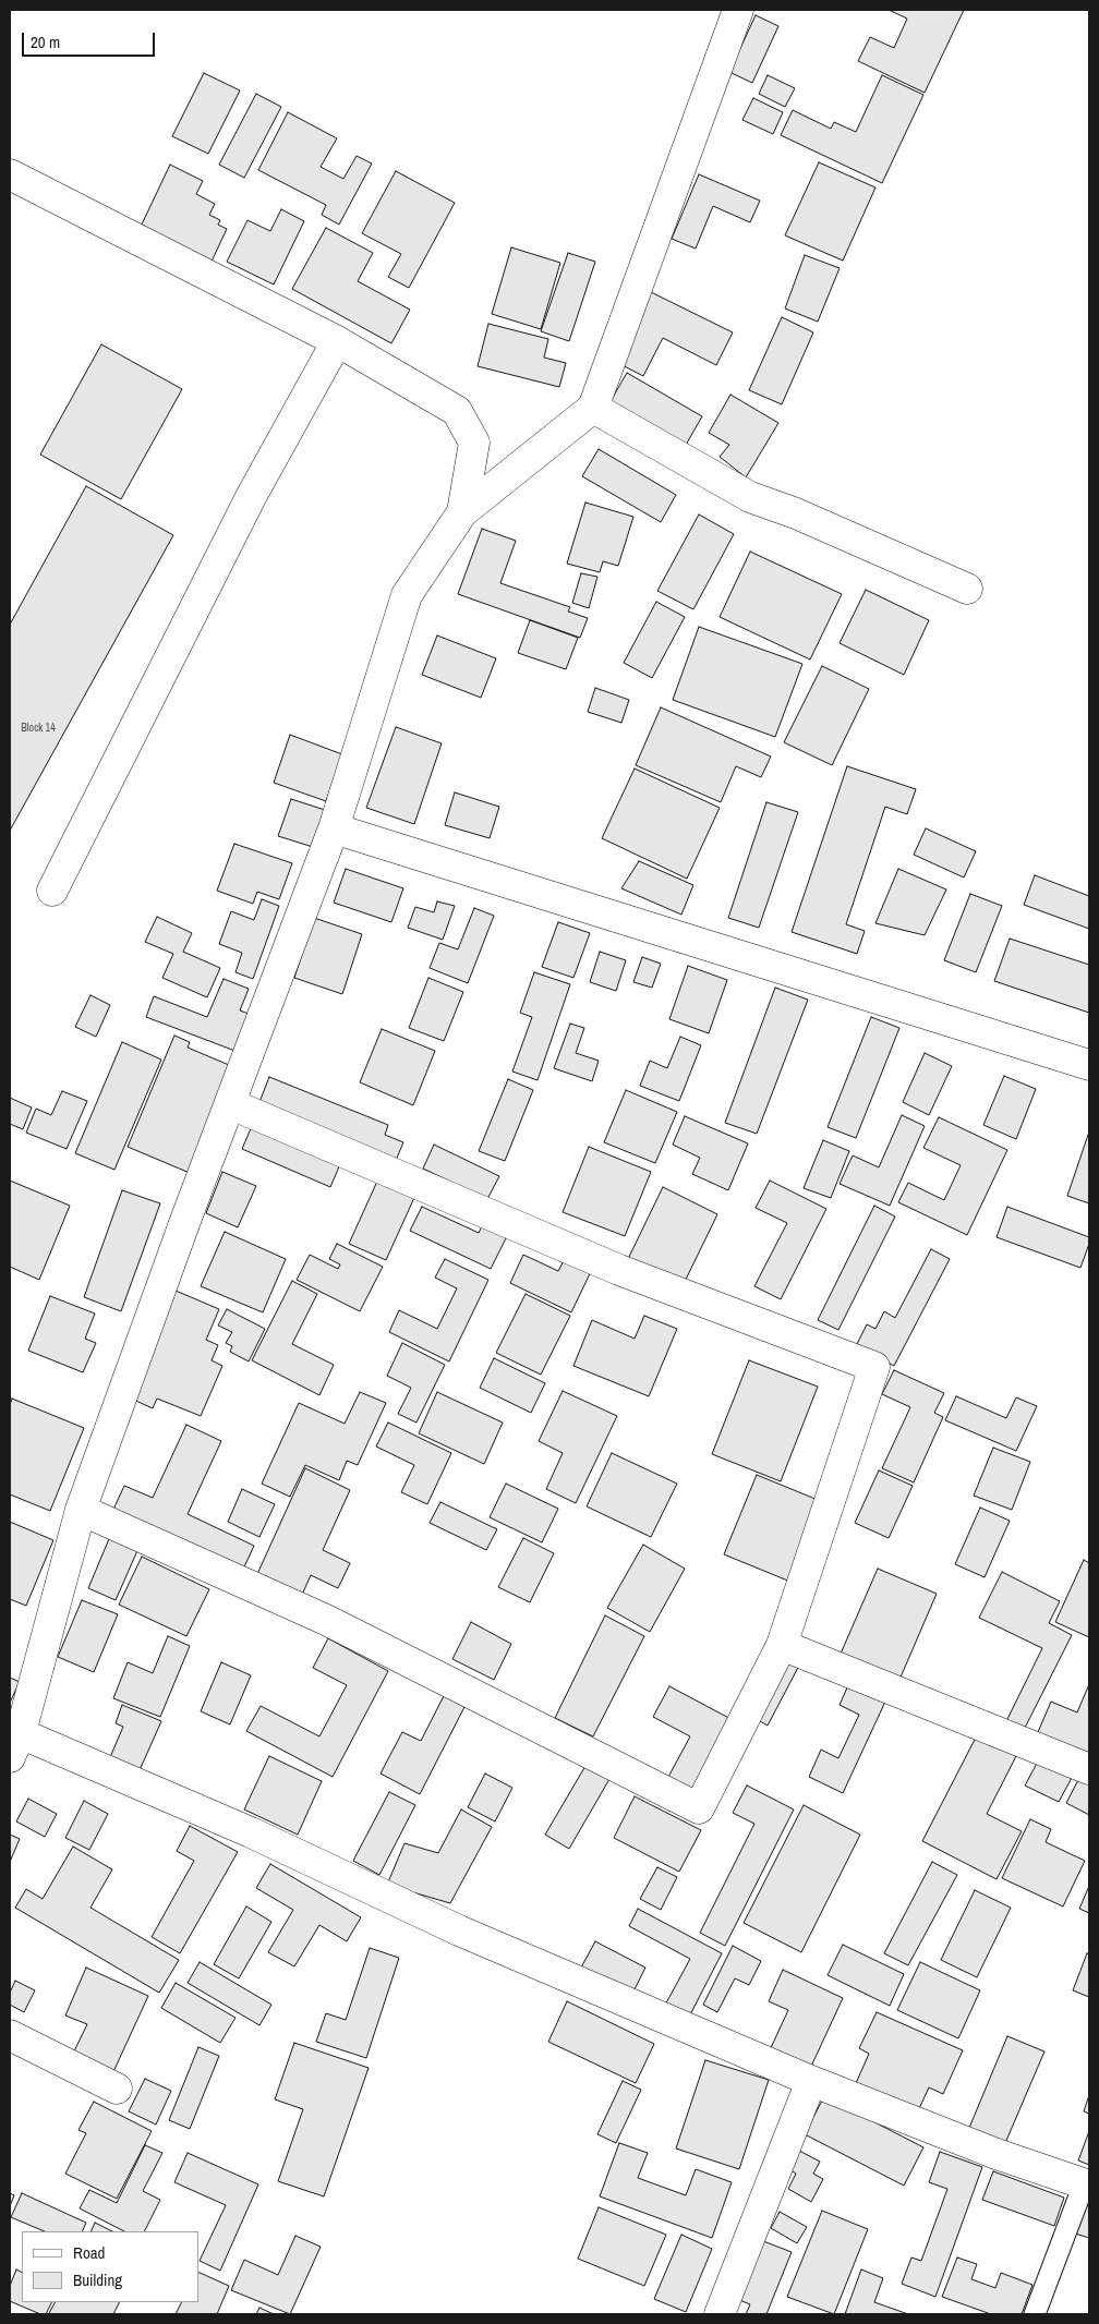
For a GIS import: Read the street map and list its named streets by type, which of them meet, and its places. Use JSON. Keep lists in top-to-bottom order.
{
  "house_numbers": ["Block 14"],
  "legend": ["Road", "Building"],
  "scale_bar": "20 m"
}
